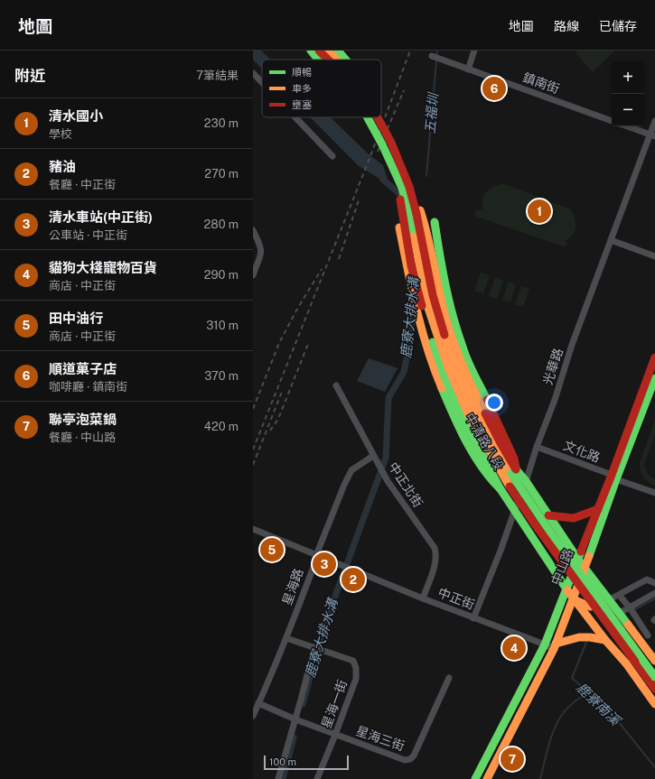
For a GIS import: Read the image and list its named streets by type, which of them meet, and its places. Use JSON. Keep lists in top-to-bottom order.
{
  "streets": {
    "main road": ["中清路八段", "中山路"],
    "street": [
      "鎮南街",
      "光華路",
      "文化路",
      "中正北街",
      "星海路",
      "中正街",
      "星海一街",
      "星海三街"
    ]
  },
  "crossings": [
    ["光華路", "中清路八段"],
    ["光華路", "文化路"],
    ["光華路", "中正街"],
    ["中清路八段", "中山路"],
    ["文化路", "中山路"],
    ["中正北街", "星海路"],
    ["中正北街", "中正街"],
    ["中山路", "中正街"],
    ["星海路", "中正街"],
    ["星海路", "星海一街"],
    ["星海路", "星海三街"],
    ["星海一街", "星海三街"]
  ],
  "water": ["五福圳", "鹿寮大排水溝", "鹿寮南溪"],
  "legend": ["順暢", "車多", "壅塞"],
  "scale_bar": "100 m",
  "page": {
    "header": "地圖",
    "nav": ["地圖", "路線", "已儲存"],
    "heading": ["附近", "7筆結果"],
    "map_buttons": ["+", "−"],
    "pins": [
      "6",
      "1",
      "5",
      "3",
      "2",
      "4",
      "7"
    ],
    "list": [
      {
        "mark": "1",
        "name": "清水國小",
        "note": "學校",
        "value": "230 m"
      },
      {
        "mark": "2",
        "name": "豬油",
        "note": "餐廳 · 中正街",
        "value": "270 m"
      },
      {
        "mark": "3",
        "name": "清水車站(中正街)",
        "note": "公車站 · 中正街",
        "value": "280 m"
      },
      {
        "mark": "4",
        "name": "貓狗大棧寵物百貨",
        "note": "商店 · 中正街",
        "value": "290 m"
      },
      {
        "mark": "5",
        "name": "田中油行",
        "note": "商店 · 中正街",
        "value": "310 m"
      },
      {
        "mark": "6",
        "name": "順道菓子店",
        "note": "咖啡廳 · 鎮南街",
        "value": "370 m"
      },
      {
        "mark": "7",
        "name": "聯亭泡菜鍋",
        "note": "餐廳 · 中山路",
        "value": "420 m"
      }
    ],
    "scale": "100 m"
  }
}
